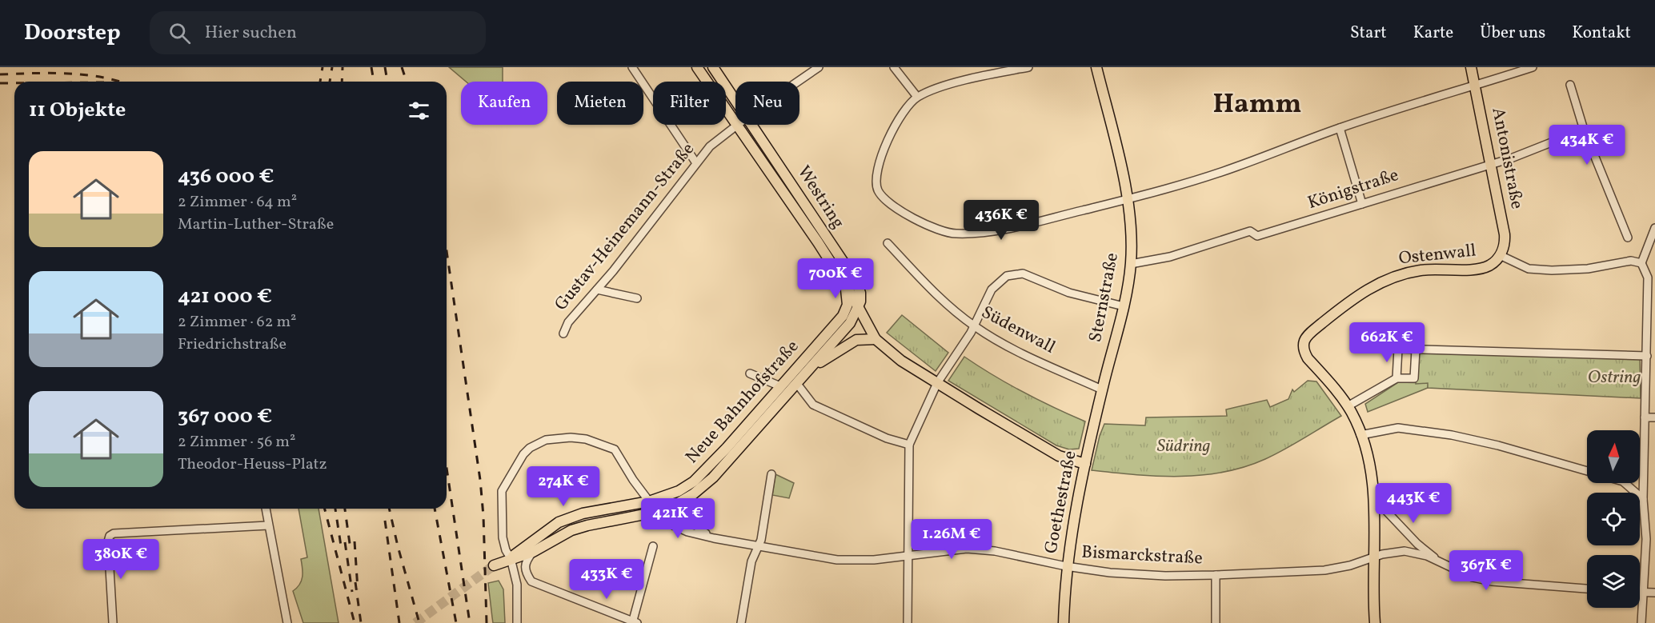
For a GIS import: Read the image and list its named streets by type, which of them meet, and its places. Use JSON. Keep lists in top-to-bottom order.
{
  "streets": {
    "main road": [
      "Antonistraße",
      "Westring",
      "Ostenwall",
      "Sternstraße",
      "Neue Bahnhofstraße",
      "Goethestraße"
    ],
    "street": [
      "Königstraße",
      "Gustav-Heinemann-Straße",
      "Südenwall",
      "Bismarckstraße"
    ]
  },
  "crossings": [
    ["Antonistraße", "Königstraße"],
    ["Antonistraße", "Ostenwall"],
    ["Königstraße", "Sternstraße"],
    ["Westring", "Gustav-Heinemann-Straße"],
    ["Westring", "Neue Bahnhofstraße"],
    ["Sternstraße", "Südenwall"],
    ["Sternstraße", "Goethestraße"],
    ["Südenwall", "Goethestraße"],
    ["Neue Bahnhofstraße", "Bismarckstraße"],
    ["Goethestraße", "Bismarckstraße"]
  ],
  "districts": ["Hamm"],
  "parks": ["Ostring", "Südring"],
  "north": "top",
  "page": {
    "header": "Doorstep",
    "search": "Hier suchen",
    "nav": [
      "Start",
      "Karte",
      "Über uns",
      "Kontakt"
    ],
    "chip": [
      "Kaufen",
      "Mieten",
      "Filter",
      "Neu"
    ],
    "heading": "11 Objekte",
    "price": [
      "434K €",
      "436K €",
      "700K €",
      "662K €",
      "274K €",
      "443K €",
      "421K €",
      "1.26M €",
      "380K €",
      "367K €",
      "433K €"
    ],
    "list": [
      {
        "name": "436 000 €",
        "note": "2 Zimmer · 64 m² · Martin-Luther-Straße"
      },
      {
        "name": "421 000 €",
        "note": "2 Zimmer · 62 m² · Friedrichstraße"
      },
      {
        "name": "367 000 €",
        "note": "2 Zimmer · 56 m² · Theodor-Heuss-Platz"
      }
    ]
  }
}
